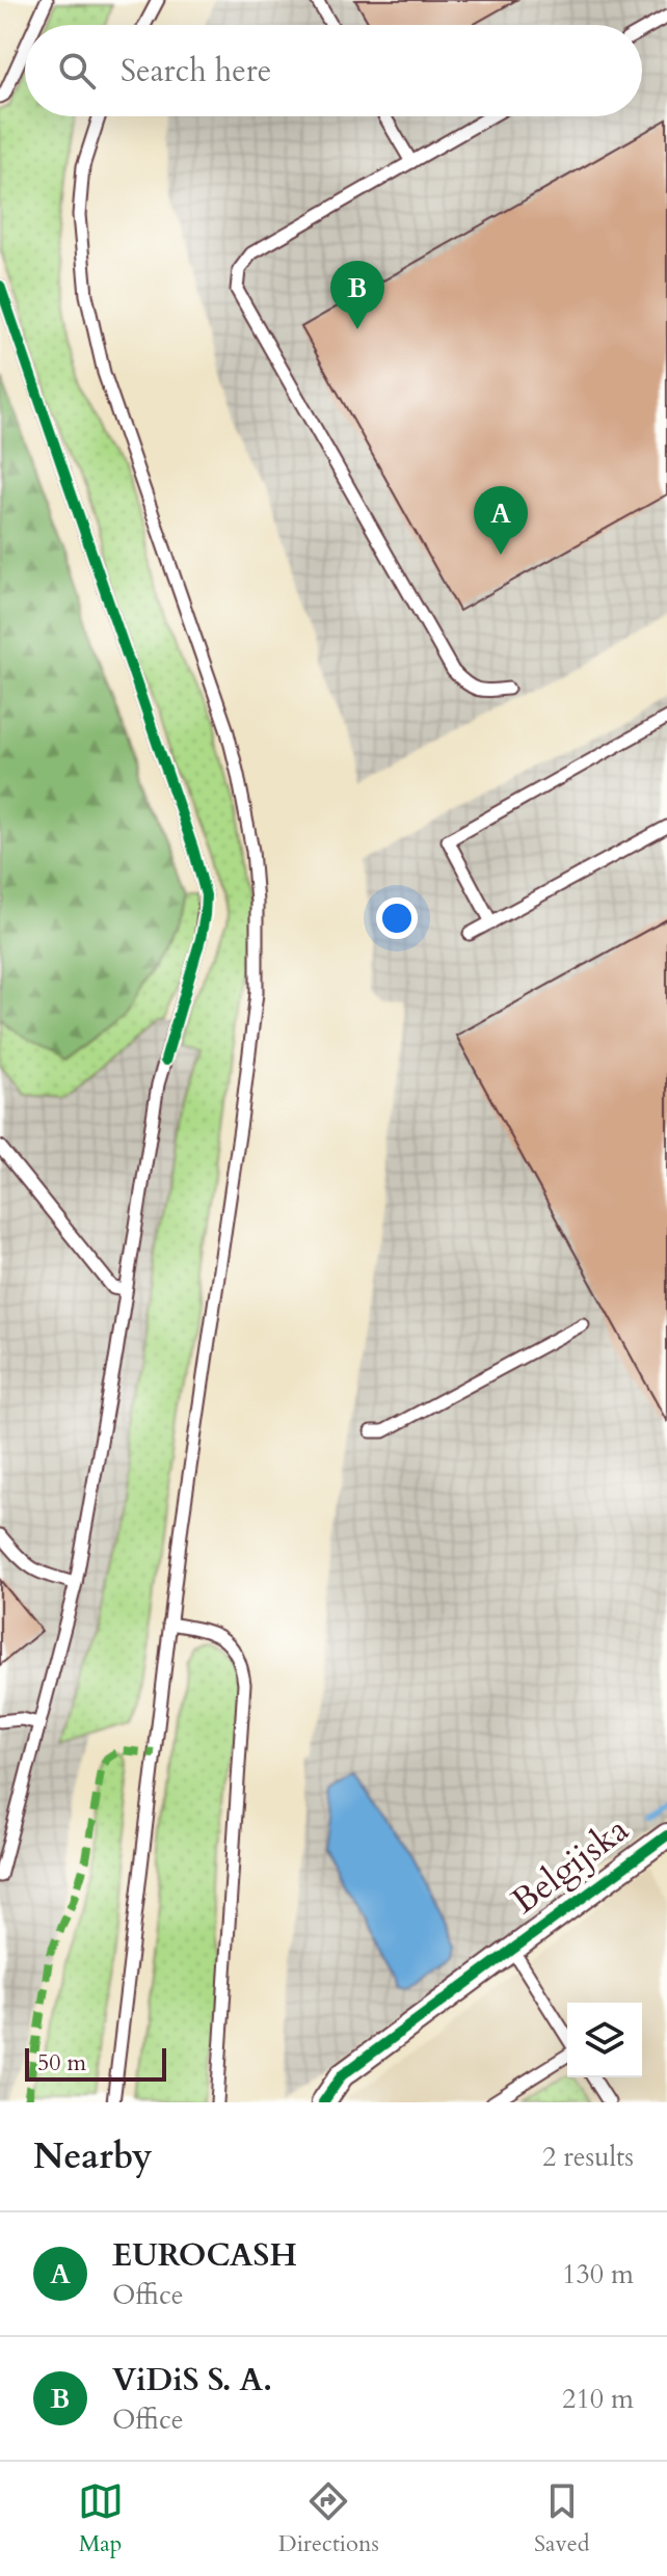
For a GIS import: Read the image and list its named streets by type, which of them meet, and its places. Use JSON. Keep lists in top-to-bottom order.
{
  "streets": {
    "street": ["Belgijska"]
  },
  "scale_bar": "50 m",
  "page": {
    "search": "Search here",
    "pins": ["B", "A"],
    "scale": "50 m",
    "heading": ["Nearby", "2 results"],
    "list": [
      {
        "mark": "A",
        "name": "EUROCASH",
        "note": "Office",
        "value": "130 m"
      },
      {
        "mark": "B",
        "name": "ViDiS S. A.",
        "note": "Office",
        "value": "210 m"
      }
    ],
    "nav": ["Map", "Directions", "Saved"]
  }
}
